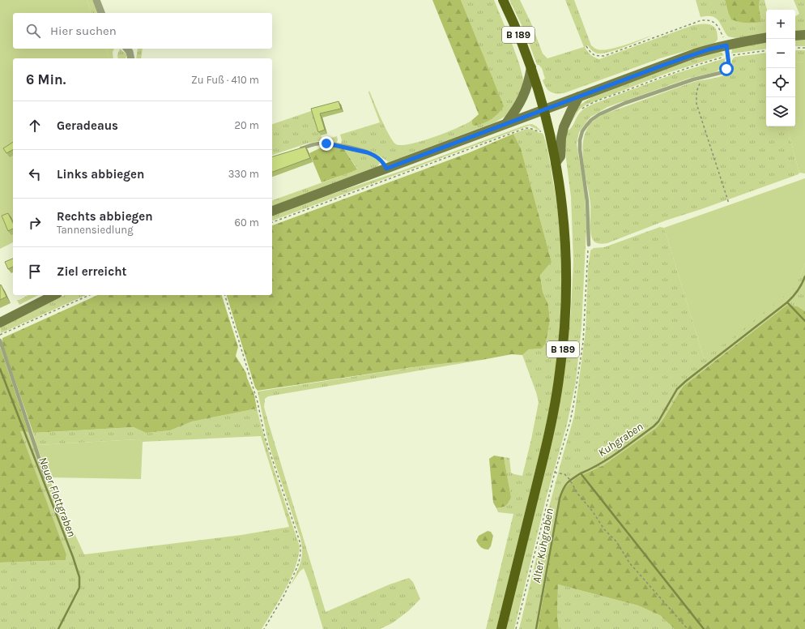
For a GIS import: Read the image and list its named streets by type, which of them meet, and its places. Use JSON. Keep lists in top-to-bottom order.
{
  "streets": {
    "main road": ["B 189"]
  },
  "water": ["Kuhgraben", "Neuer Flottgraben", "Alter Kuhgraben"],
  "page": {
    "map_buttons": ["+", "−"],
    "search": "Hier suchen",
    "heading": ["6 Min.", "Zu Fuß · 410 m"],
    "list": [
      ["Geradeaus", "20 m"],
      ["Links abbiegen", "330 m"],
      ["Rechts abbiegen", "Tannensiedlung", "60 m"],
      "Ziel erreicht"
    ]
  }
}
